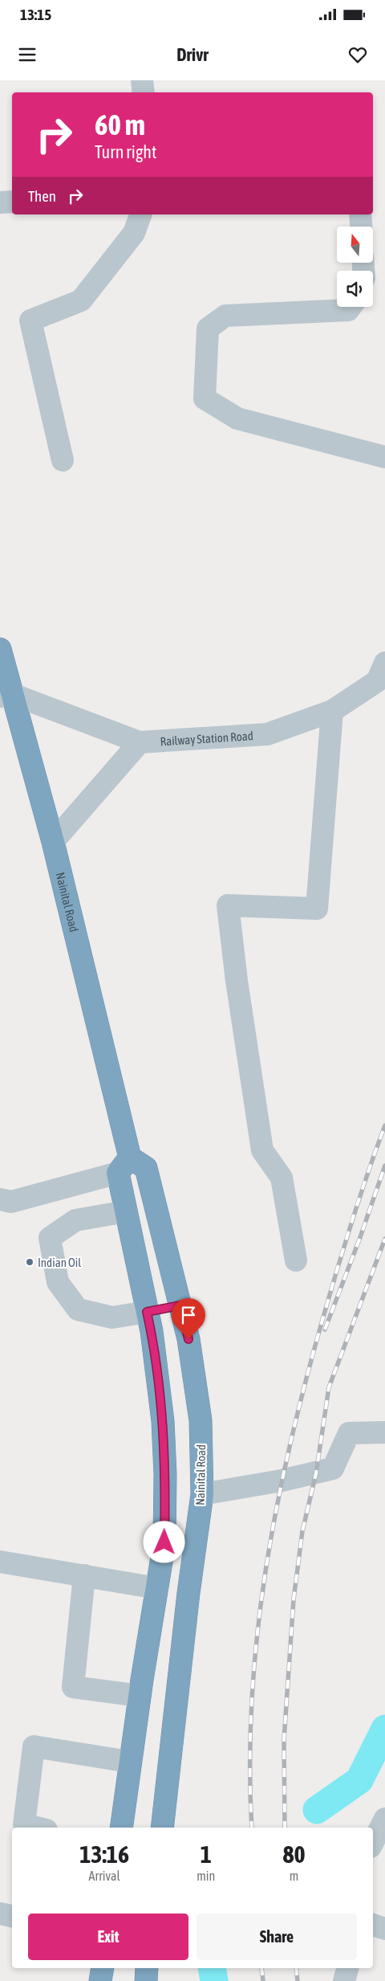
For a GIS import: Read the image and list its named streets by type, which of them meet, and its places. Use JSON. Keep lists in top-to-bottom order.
{
  "streets": {
    "highway": ["Nainital Road"],
    "street": ["Railway Station Road"]
  },
  "crossings": [
    ["Railway Station Road", "Nainital Road"]
  ],
  "places": ["Indian Oil"],
  "north": "top",
  "page": {
    "status": "13:15",
    "header": "Drivr",
    "turn": ["60 m", "Turn right"],
    "then": "Then",
    "eta": [
      "13:16",
      "Arrival",
      "1",
      "min",
      "80",
      "m"
    ],
    "buttons": ["Exit", "Share"]
  }
}
